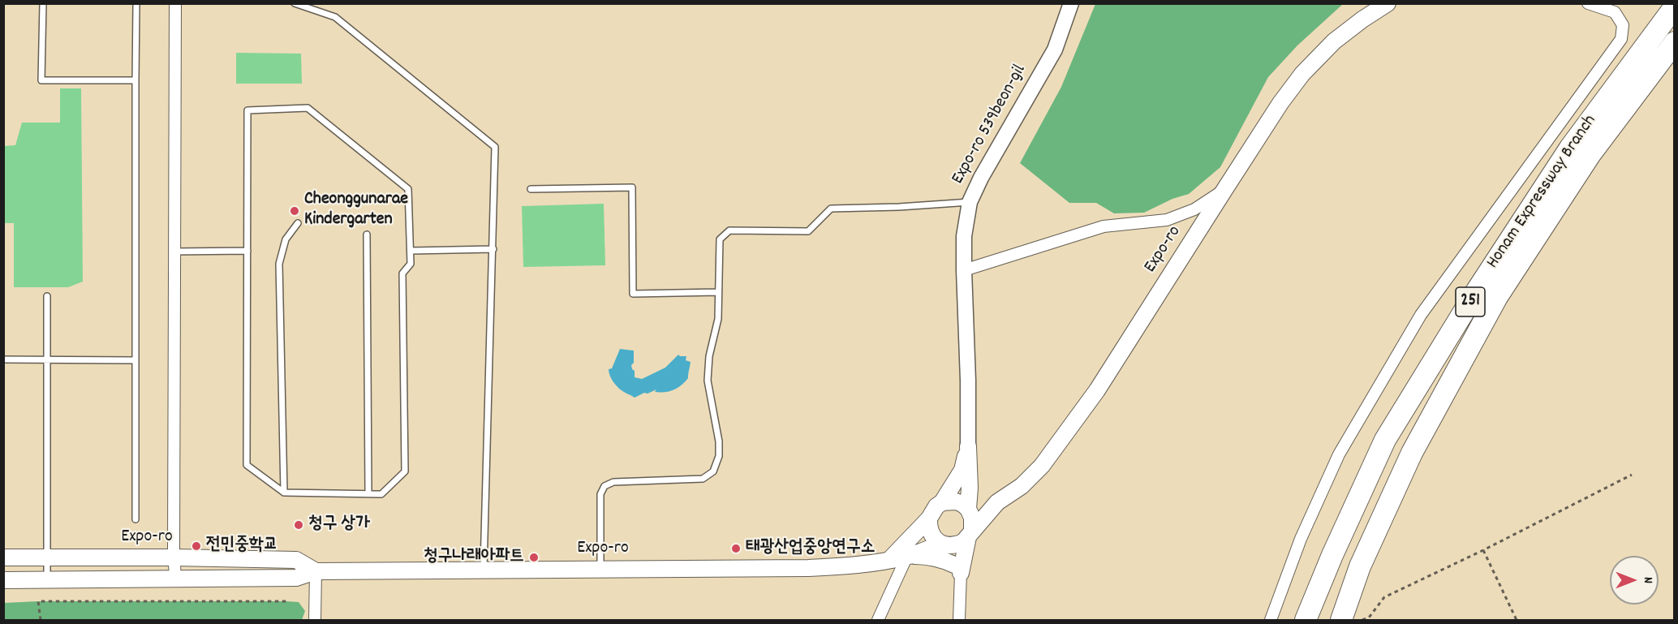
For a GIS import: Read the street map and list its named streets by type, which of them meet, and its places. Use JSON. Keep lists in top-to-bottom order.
{
  "streets": {
    "highway": ["Honam Expressway Branch", "251"],
    "main road": ["Expo-ro"],
    "street": ["Expo-ro 539beon-gil"]
  },
  "places": [
    "Cheonggunarae Kindergarten",
    "청구 상가",
    "전민중학교",
    "태광산업중앙연구소",
    "청구나래아파트"
  ],
  "north": "right"
}
